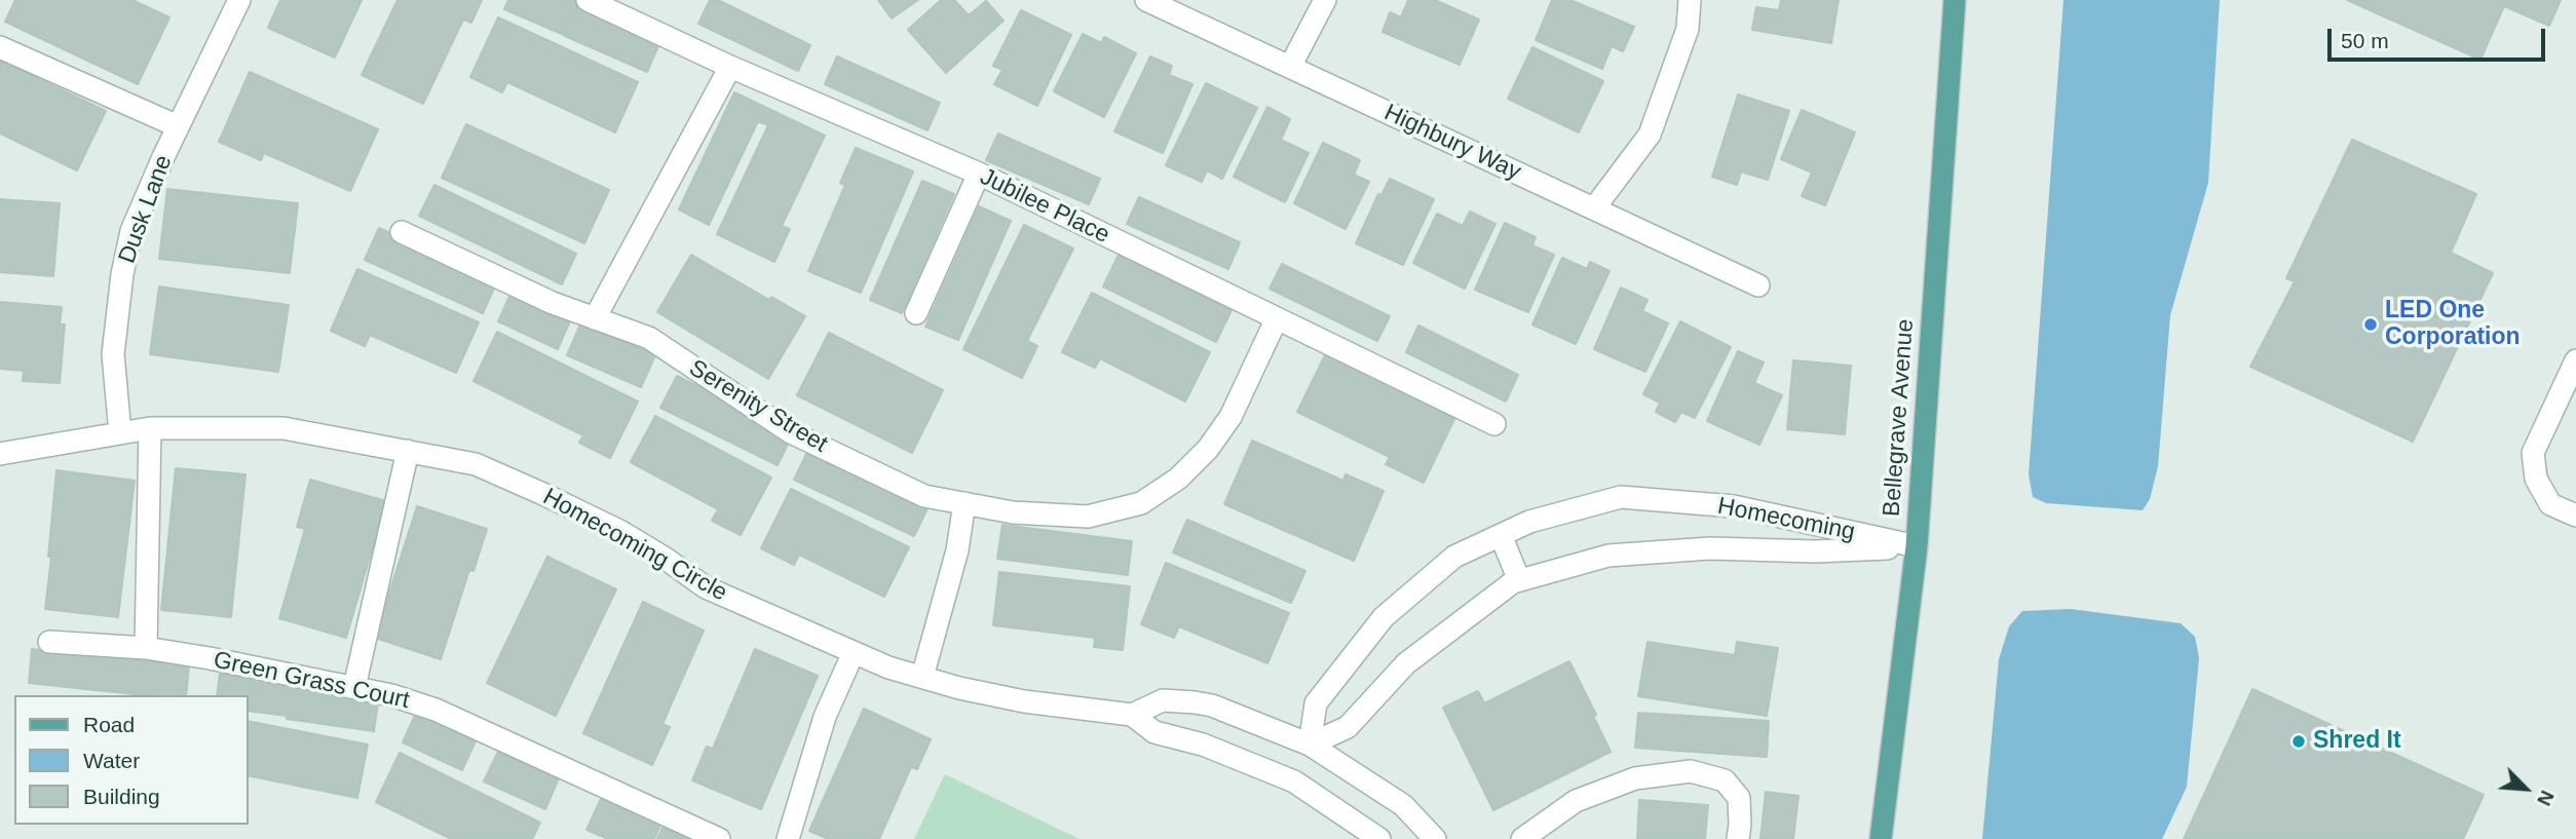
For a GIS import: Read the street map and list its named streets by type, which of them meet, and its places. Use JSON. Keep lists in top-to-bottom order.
{
  "streets": {
    "main road": ["Bellegrave Avenue"],
    "street": [
      "Highbury Way",
      "Jubilee Place",
      "Dusk Lane",
      "Serenity Street",
      "Homecoming",
      "Homecoming Circle",
      "Green Grass Court"
    ]
  },
  "crossings": [
    ["Jubilee Place", "Serenity Street"],
    ["Dusk Lane", "Homecoming Circle"],
    ["Bellegrave Avenue", "Homecoming"]
  ],
  "places": ["LED One Corporation", "Shred It"],
  "legend": ["Road", "Water", "Building"],
  "scale_bar": "50 m",
  "north": "bottom right"
}
